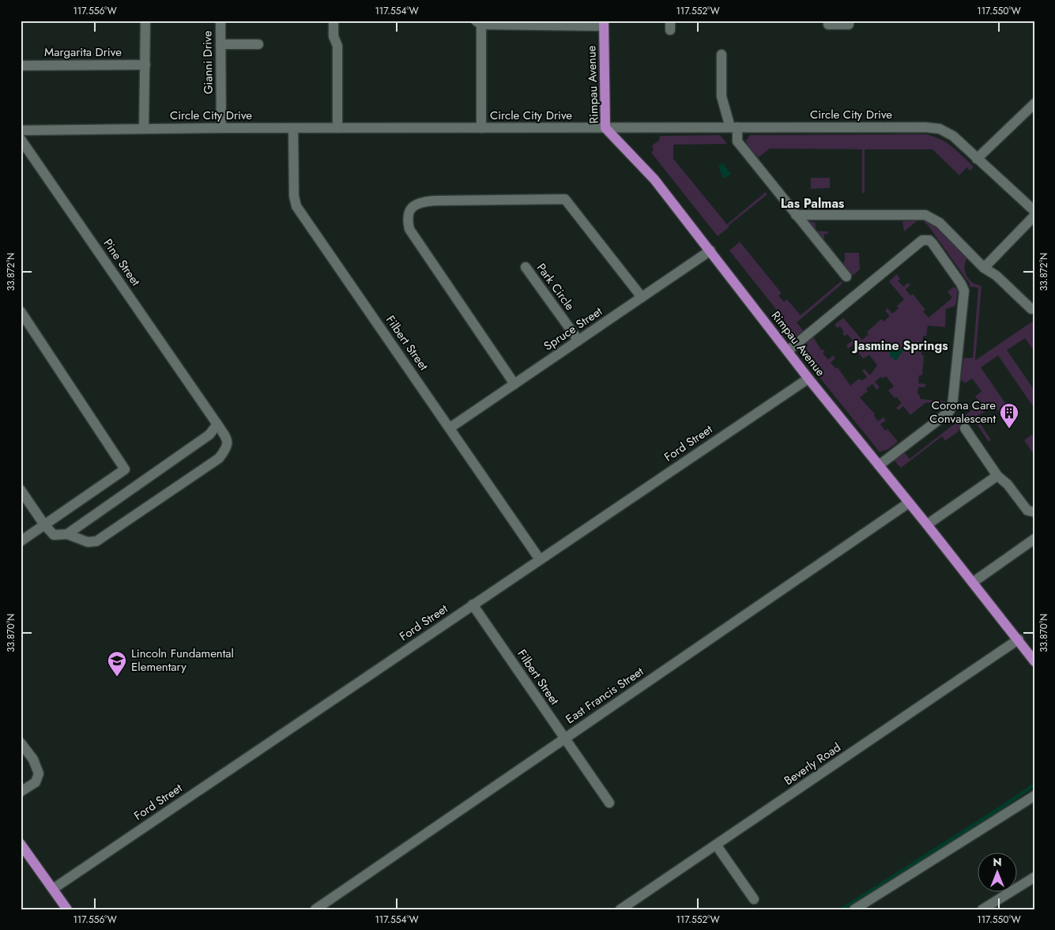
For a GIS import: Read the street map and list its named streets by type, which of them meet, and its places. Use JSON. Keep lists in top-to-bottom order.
{
  "streets": {
    "main road": ["Rimpau Avenue"],
    "street": [
      "Margarita Drive",
      "Gianni Drive",
      "Circle City Drive",
      "Pine Street",
      "Park Circle",
      "Spruce Street",
      "Filbert Street",
      "Ford Street",
      "East Francis Street",
      "Beverly Road"
    ]
  },
  "crossings": [
    ["Gianni Drive", "Circle City Drive"],
    ["Rimpau Avenue", "Circle City Drive"],
    ["Rimpau Avenue", "Spruce Street"],
    ["Rimpau Avenue", "Ford Street"],
    ["Rimpau Avenue", "East Francis Street"],
    ["Rimpau Avenue", "Beverly Road"],
    ["Circle City Drive", "Filbert Street"],
    ["Park Circle", "Spruce Street"],
    ["Spruce Street", "Filbert Street"],
    ["Filbert Street", "Ford Street"],
    ["Filbert Street", "East Francis Street"]
  ],
  "districts": ["Las Palmas", "Jasmine Springs"],
  "places": {
    "building": ["Corona Care Convalescent"],
    "school or university": ["Lincoln Fundamental Elementary"]
  },
  "north": "top",
  "coordinates": [
    "117.556°W",
    "117.554°W",
    "117.552°W",
    "117.550°W",
    "33.872°N",
    "33.870°N"
  ]
}
